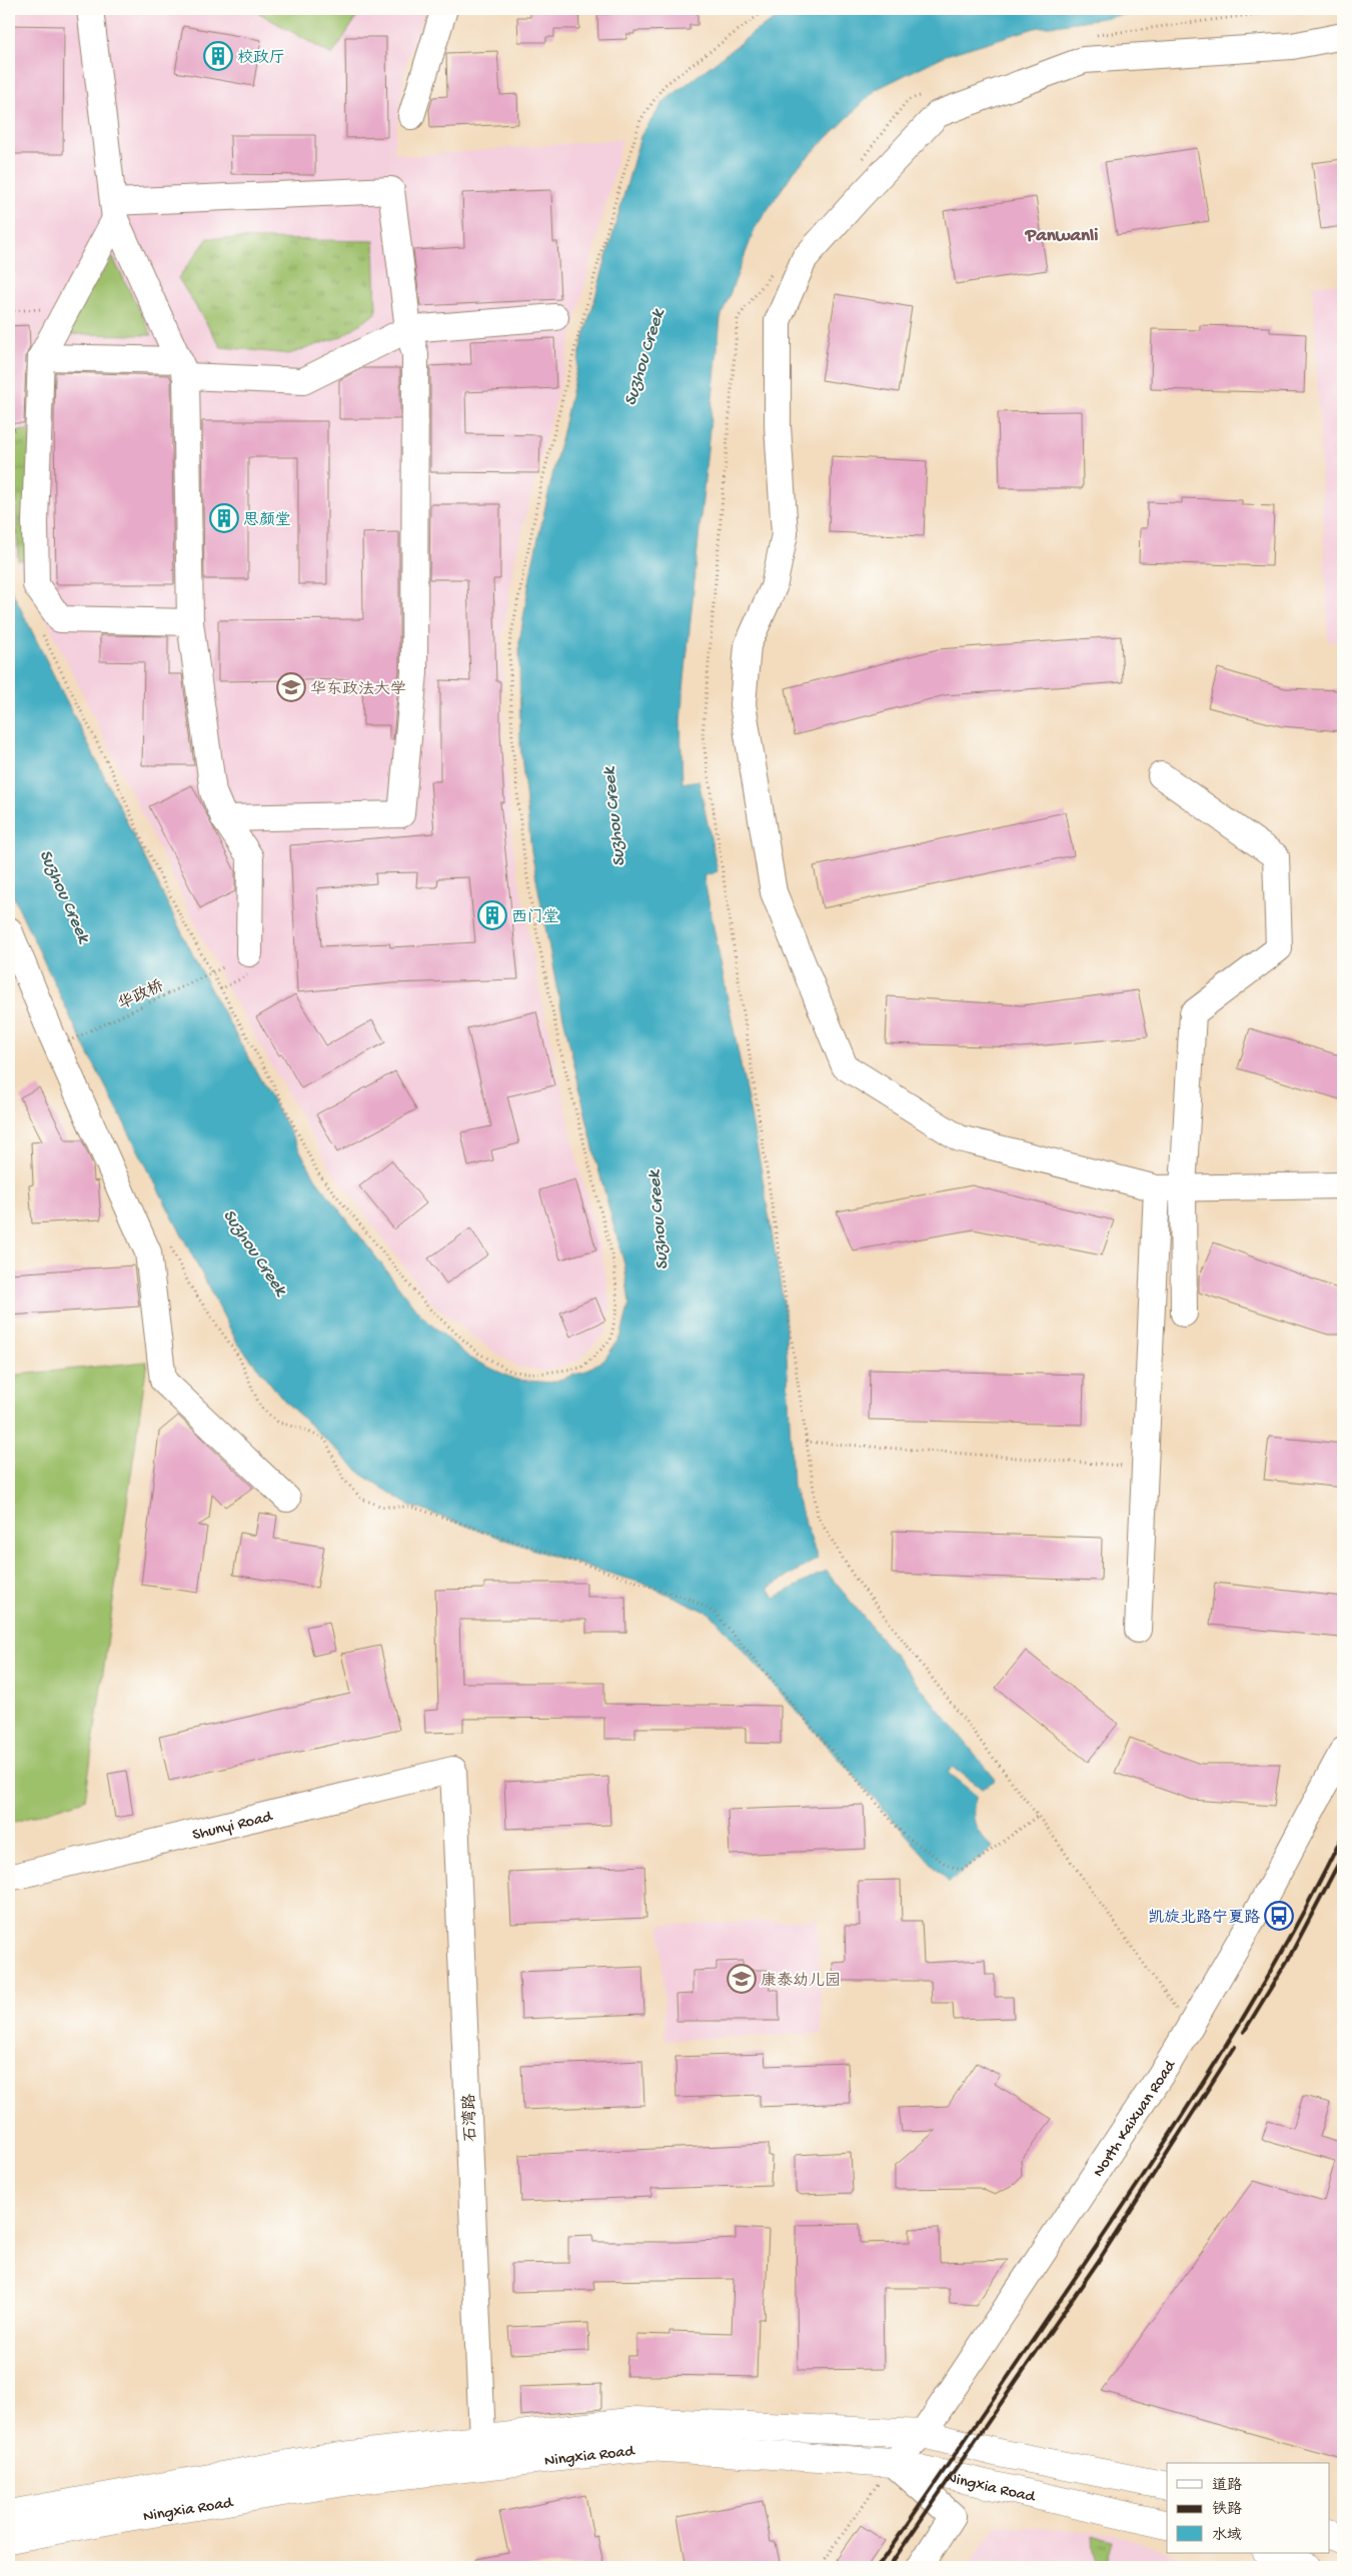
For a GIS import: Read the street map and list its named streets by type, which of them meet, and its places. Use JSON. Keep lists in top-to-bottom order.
{
  "streets": {
    "main road": ["Ningxia Road"],
    "street": ["Shunyi Road", "North Kaixuan Road", "石湾路"],
    "path": ["华政桥"]
  },
  "crossings": [
    ["Shunyi Road", "石湾路"],
    ["North Kaixuan Road", "Ningxia Road"],
    ["石湾路", "Ningxia Road"]
  ],
  "districts": ["Panwanli"],
  "water": ["Suzhou Creek"],
  "places": {
    "building": ["校政厅", "思颜堂", "西门堂"],
    "school or university": ["华东政法大学", "康泰幼儿园"],
    "bus stop": ["凯旋北路宁夏路"]
  },
  "legend": ["道路", "铁路", "水域"]
}
